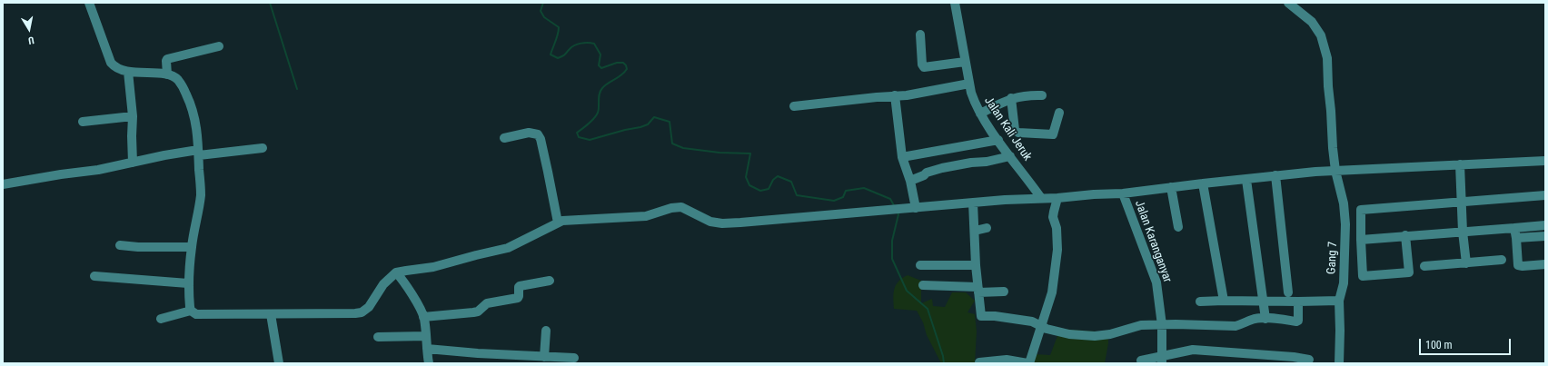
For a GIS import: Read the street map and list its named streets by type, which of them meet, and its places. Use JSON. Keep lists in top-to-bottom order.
{
  "streets": {
    "street": ["Jalan Kali Jeruk", "Jalan Karanganyar", "Gang 7"]
  },
  "scale_bar": "100 m",
  "north": "bottom"
}
